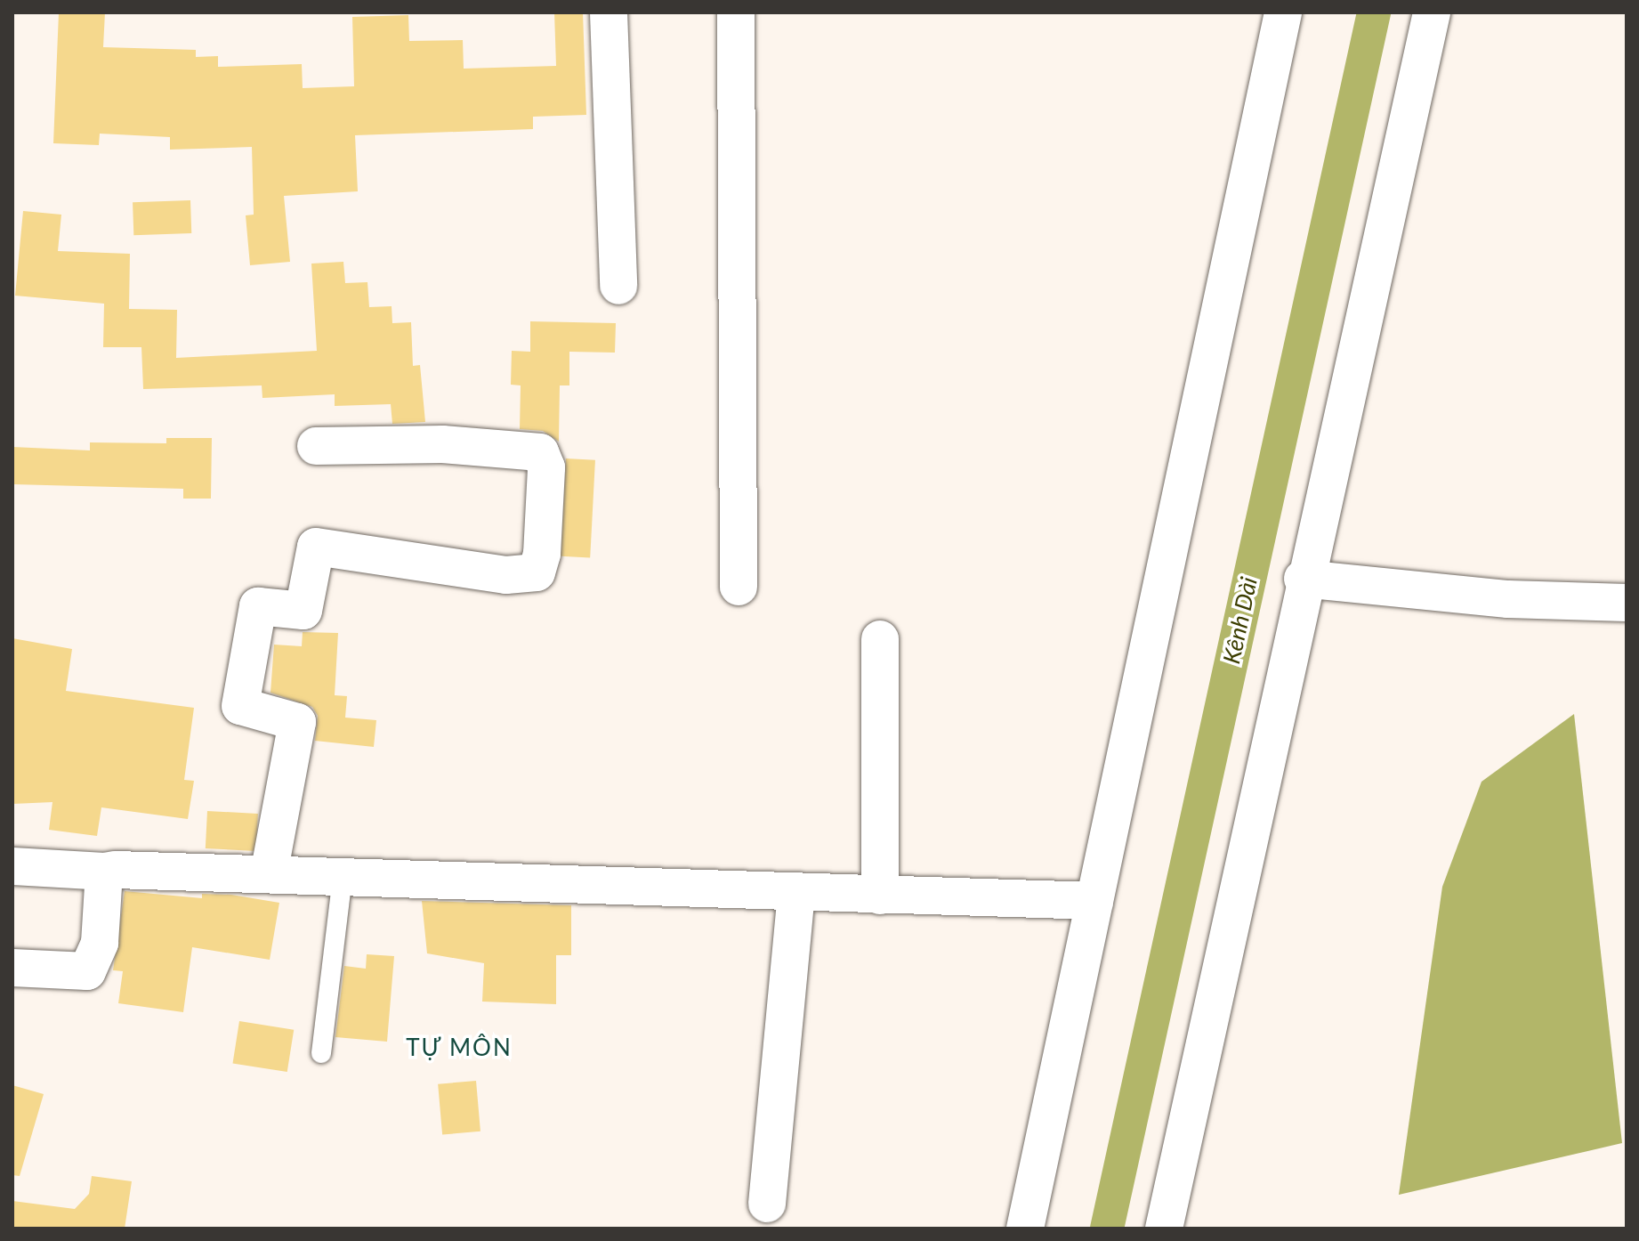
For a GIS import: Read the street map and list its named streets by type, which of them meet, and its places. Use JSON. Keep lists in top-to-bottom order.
{
  "districts": ["TỰ MÔN"],
  "water": ["Kênh Dài"]
}
